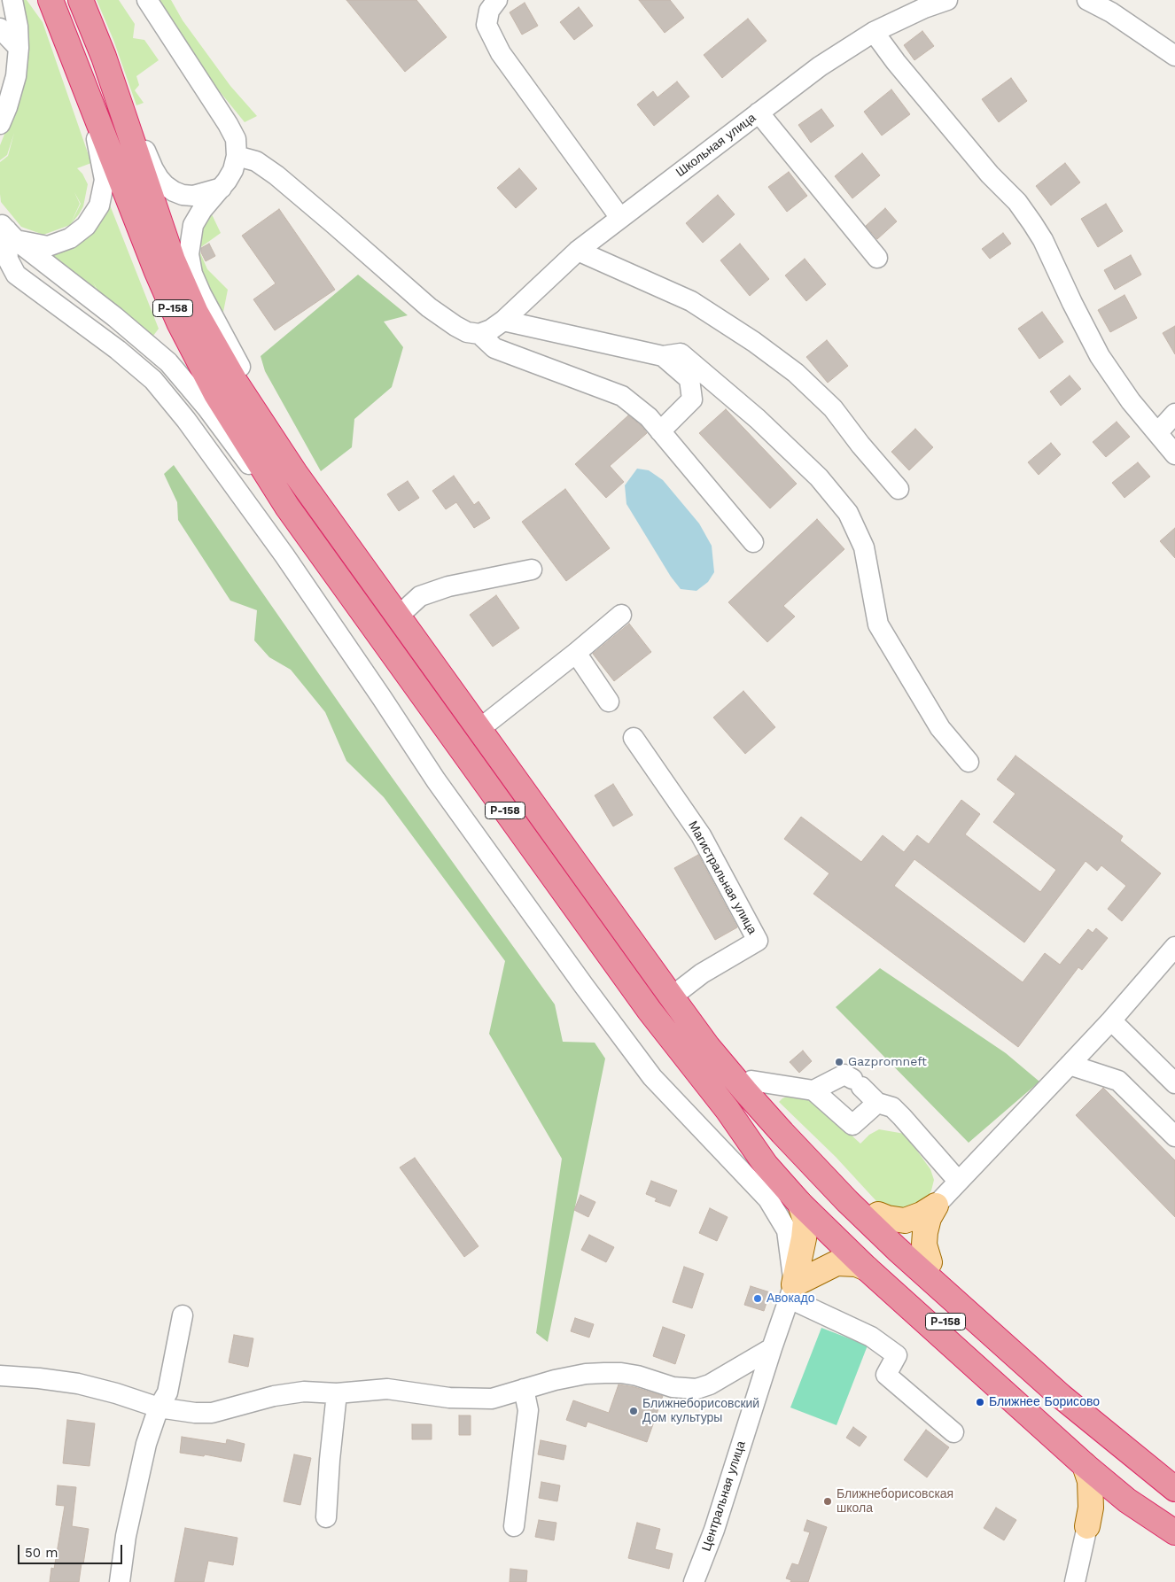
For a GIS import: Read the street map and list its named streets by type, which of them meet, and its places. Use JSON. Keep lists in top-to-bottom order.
{
  "streets": {
    "highway": ["Р-158"],
    "street": ["Школьная улица", "Магистральная улица", "Центральная улица"]
  },
  "places": [
    "Gazpromneft",
    "Авокадо",
    "Ближнее Борисово",
    "Ближнеборисовский Дом культуры",
    "Ближнеборисовская школа"
  ],
  "scale_bar": "50 m"
}
